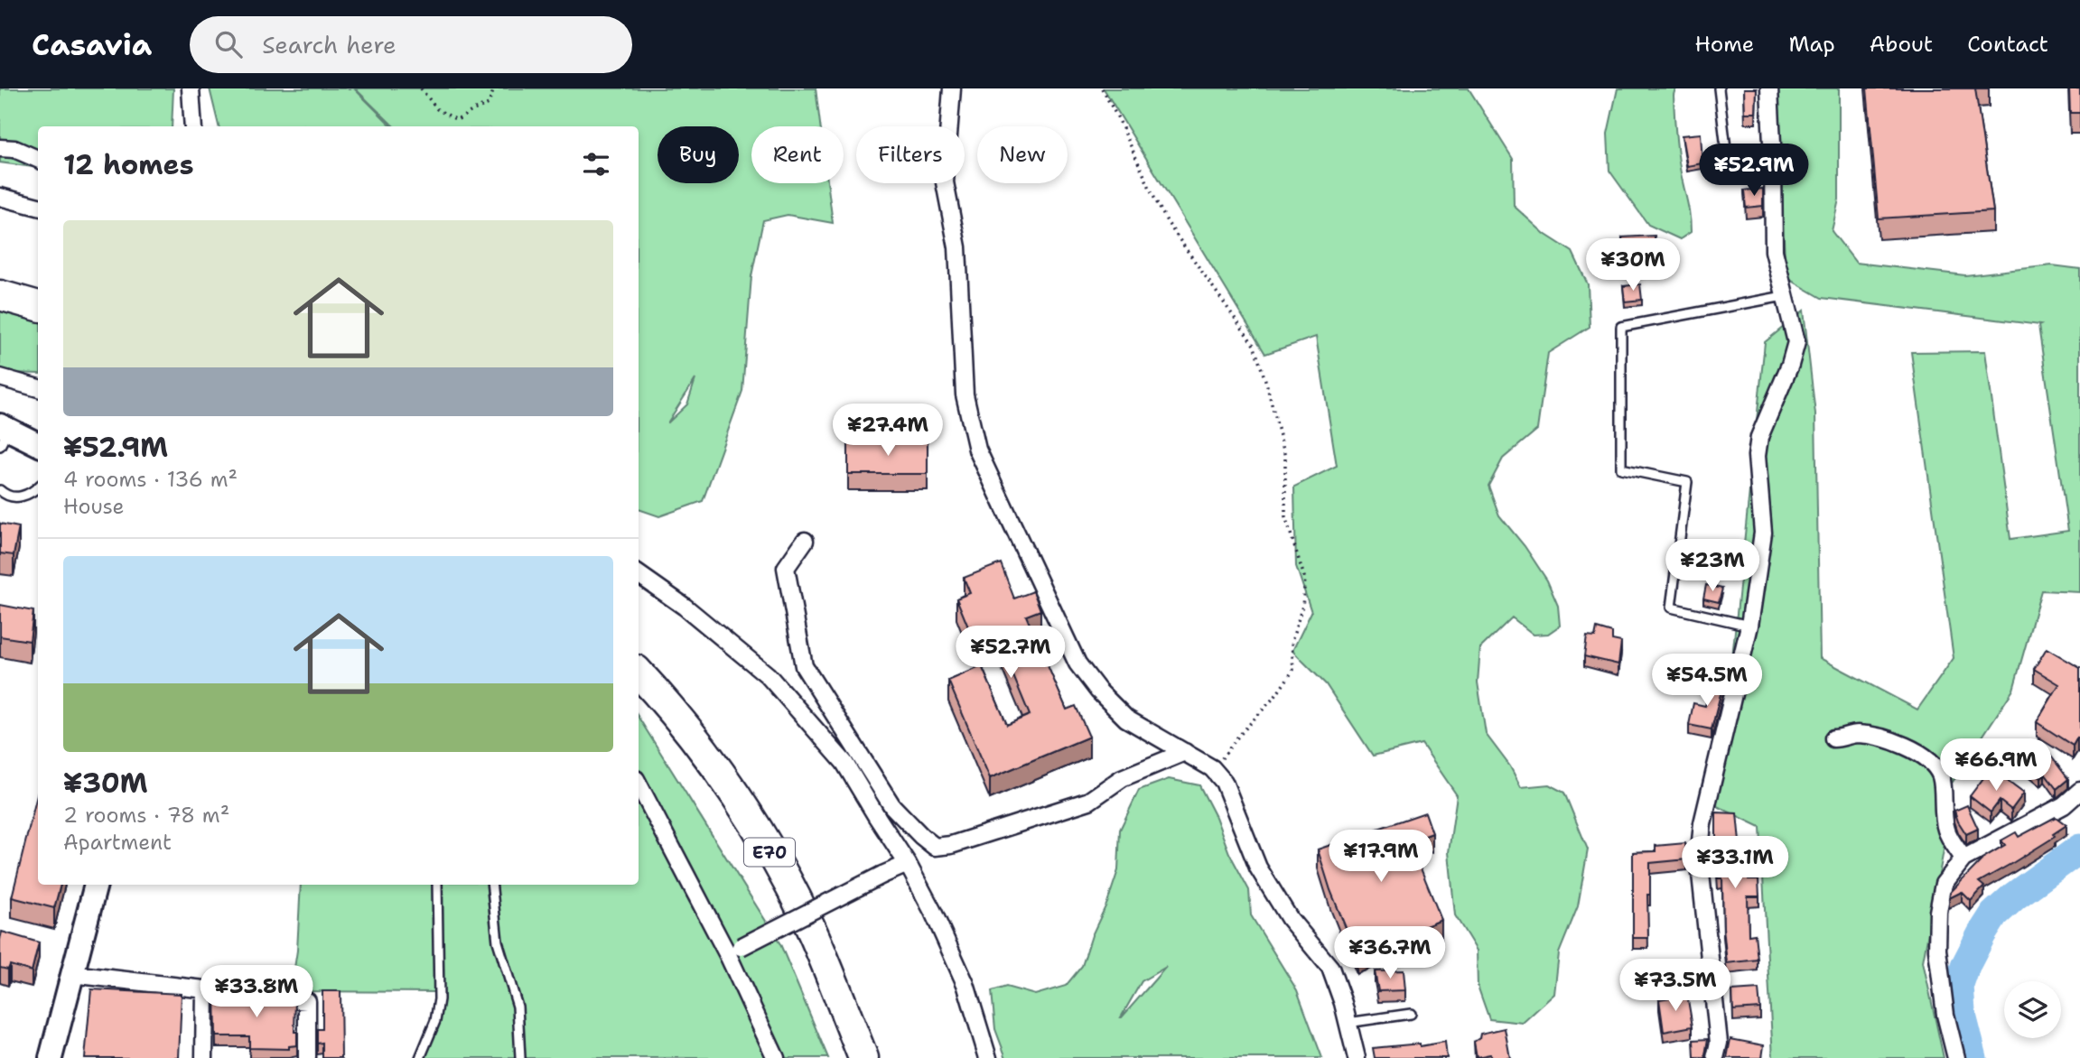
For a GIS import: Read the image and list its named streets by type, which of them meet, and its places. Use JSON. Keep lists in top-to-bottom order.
{
  "streets": {
    "highway": ["E70"]
  },
  "page": {
    "header": "Casavia",
    "search": "Search here",
    "nav": [
      "Home",
      "Map",
      "About",
      "Contact"
    ],
    "chip": [
      "Buy",
      "Rent",
      "Filters",
      "New"
    ],
    "heading": "12 homes",
    "price": [
      "¥52.9M",
      "¥30M",
      "¥27.4M",
      "¥23M",
      "¥52.7M",
      "¥54.5M",
      "¥66.9M",
      "¥17.9M",
      "¥33.1M",
      "¥36.7M",
      "¥73.5M",
      "¥33.8M"
    ],
    "list": [
      {
        "name": "¥52.9M",
        "note": "4 rooms · 136 m² · House"
      },
      {
        "name": "¥30M",
        "note": "2 rooms · 78 m² · Apartment"
      }
    ]
  }
}
